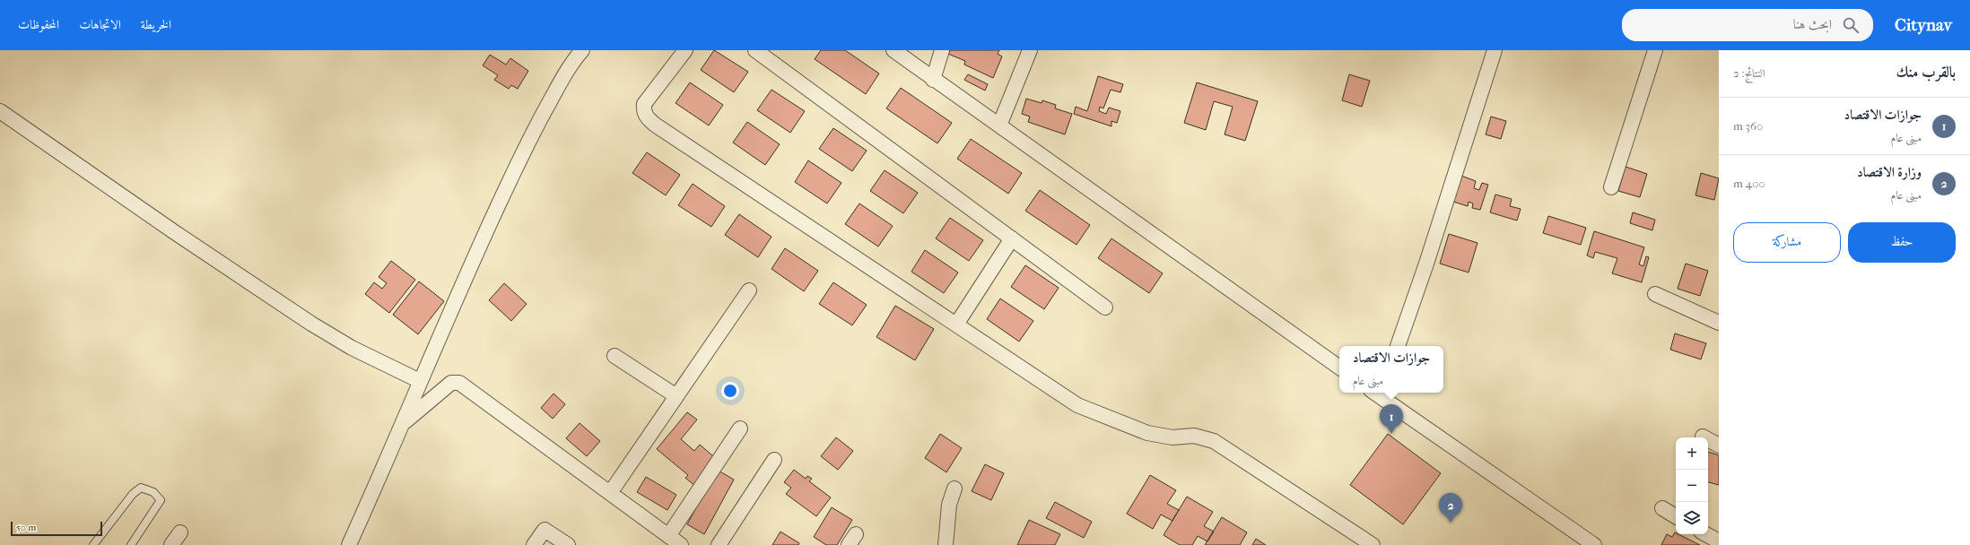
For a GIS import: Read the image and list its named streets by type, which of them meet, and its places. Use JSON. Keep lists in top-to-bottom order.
{
  "scale_bar": "50 m",
  "page": {
    "header": "Citynav",
    "search": "ابحث هنا",
    "nav": ["الخريطة", "الاتجاهات", "المحفوظات"],
    "heading": ["بالقرب منك", "النتائج: 2"],
    "list": [
      {
        "mark": "1",
        "name": "جوازات الاقتصاد",
        "note": "مبنى عام",
        "value": "360 m"
      },
      {
        "mark": "2",
        "name": "وزارة الاقتصاد",
        "note": "مبنى عام",
        "value": "400 m"
      }
    ],
    "buttons": ["حفظ", "مشاركة"],
    "popup": ["جوازات الاقتصاد", "مبنى عام"],
    "pins": ["1", "2"],
    "map_buttons": ["+", "−"],
    "scale": "50 m"
  }
}
